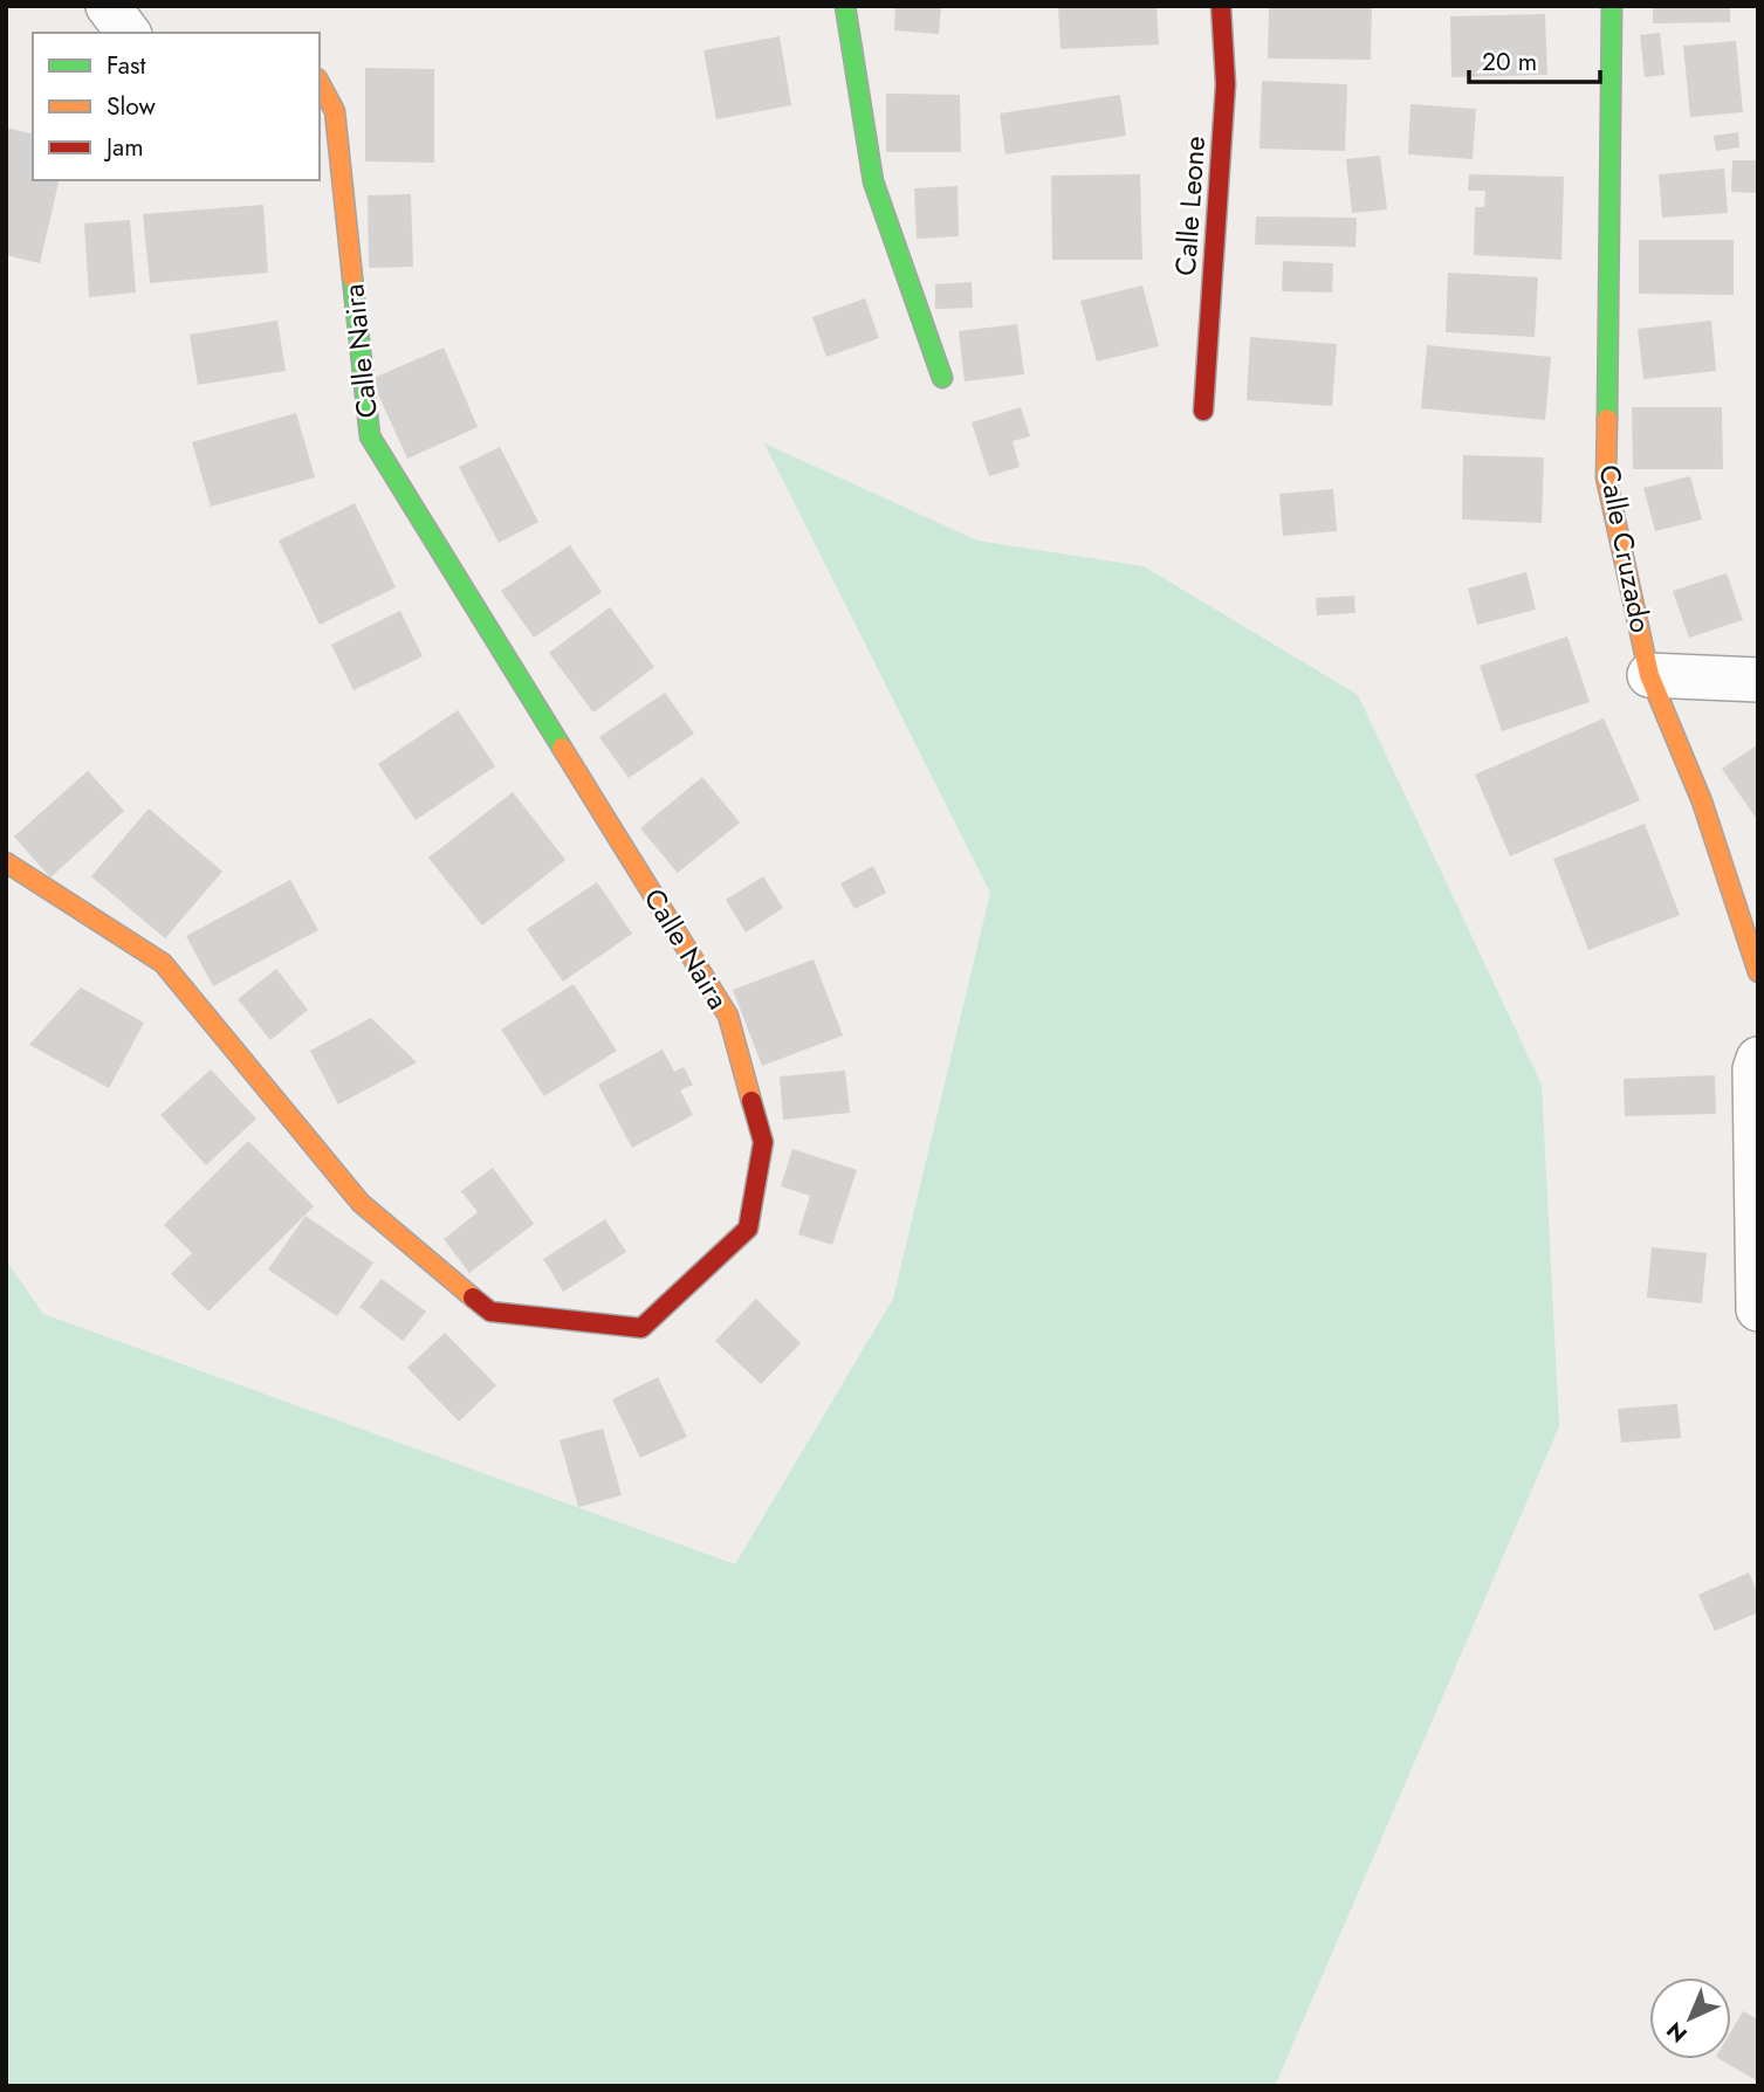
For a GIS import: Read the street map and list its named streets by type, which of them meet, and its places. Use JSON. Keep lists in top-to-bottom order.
{
  "streets": {
    "street": ["Calle Leone", "Calle Naira", "Calle Cruzado"]
  },
  "legend": ["Fast", "Slow", "Jam"],
  "scale_bar": "20 m",
  "north": "bottom left"
}
